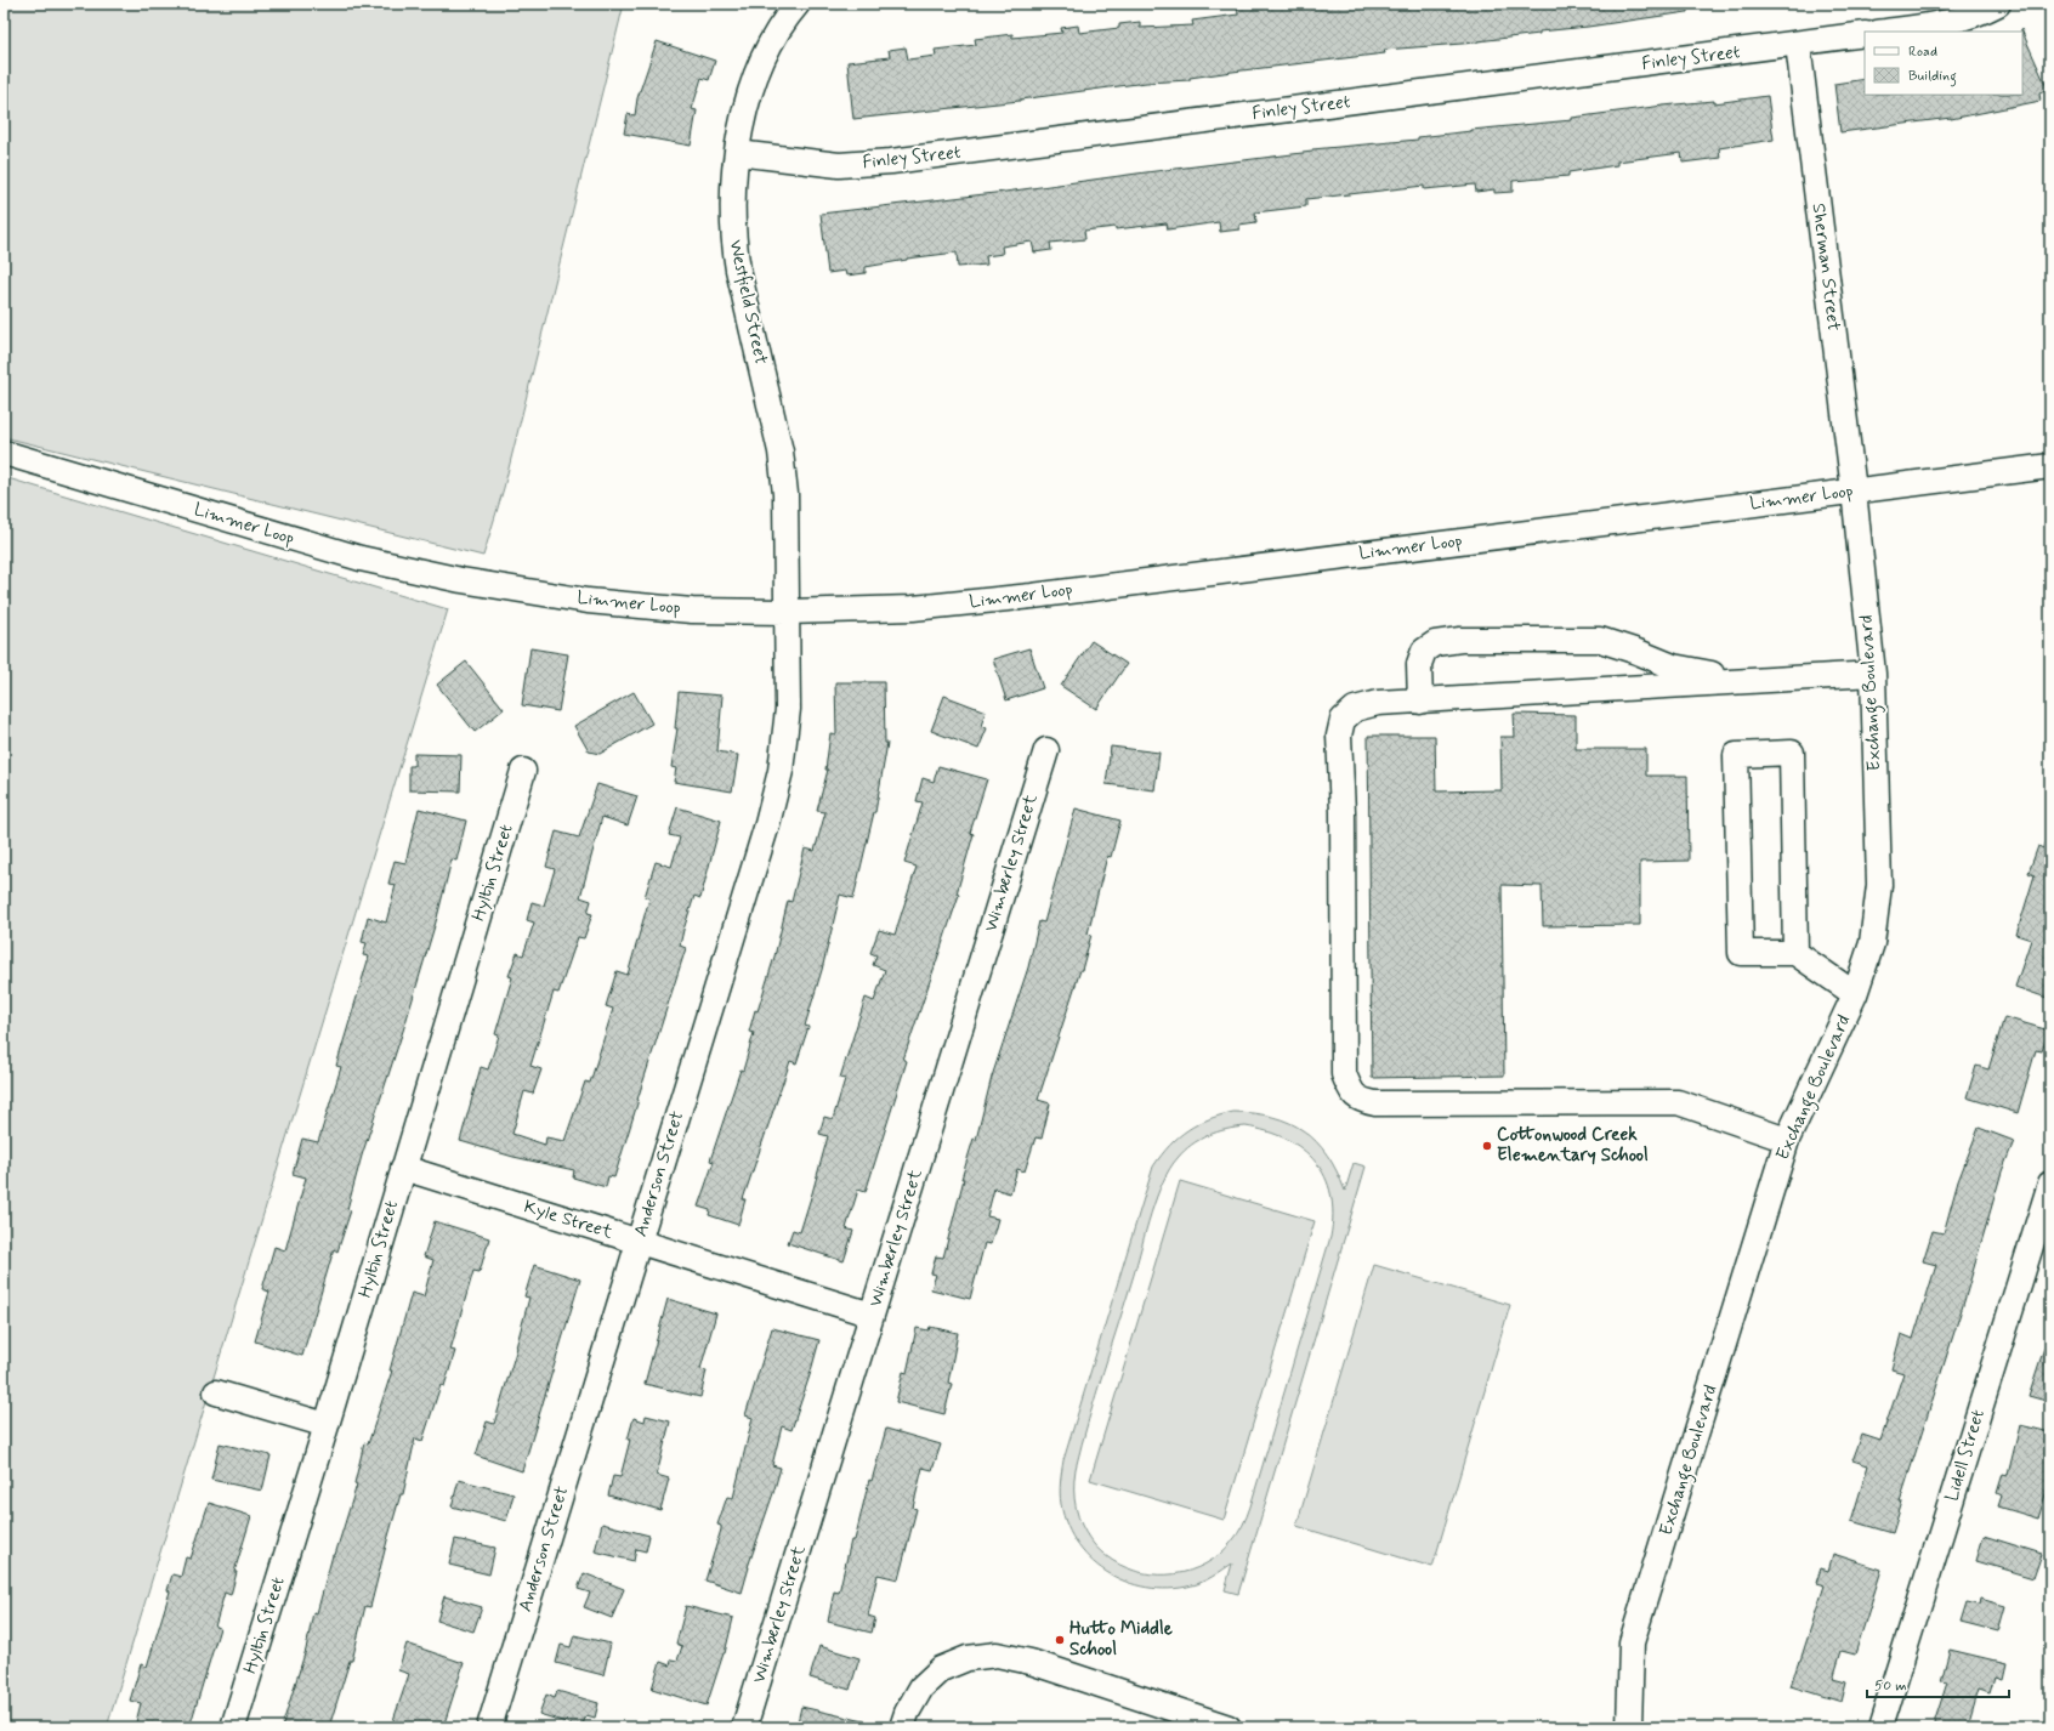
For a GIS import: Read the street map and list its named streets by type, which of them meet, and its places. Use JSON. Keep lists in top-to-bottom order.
{
  "streets": {
    "street": [
      "Finley Street",
      "Sherman Street",
      "Westfield Street",
      "Limmer Loop",
      "Exchange Boulevard",
      "Wimberley Street",
      "Hyltin Street",
      "Anderson Street",
      "Kyle Street",
      "Lidell Street"
    ]
  },
  "crossings": [
    ["Finley Street", "Sherman Street"],
    ["Finley Street", "Westfield Street"],
    ["Sherman Street", "Limmer Loop"],
    ["Sherman Street", "Exchange Boulevard"],
    ["Westfield Street", "Limmer Loop"],
    ["Westfield Street", "Anderson Street"],
    ["Limmer Loop", "Exchange Boulevard"],
    ["Limmer Loop", "Anderson Street"],
    ["Wimberley Street", "Kyle Street"],
    ["Hyltin Street", "Kyle Street"],
    ["Anderson Street", "Kyle Street"]
  ],
  "places": ["Cottonwood Creek Elementary School", "Hutto Middle School"],
  "legend": ["Road", "Building"],
  "scale_bar": "50 m"
}
